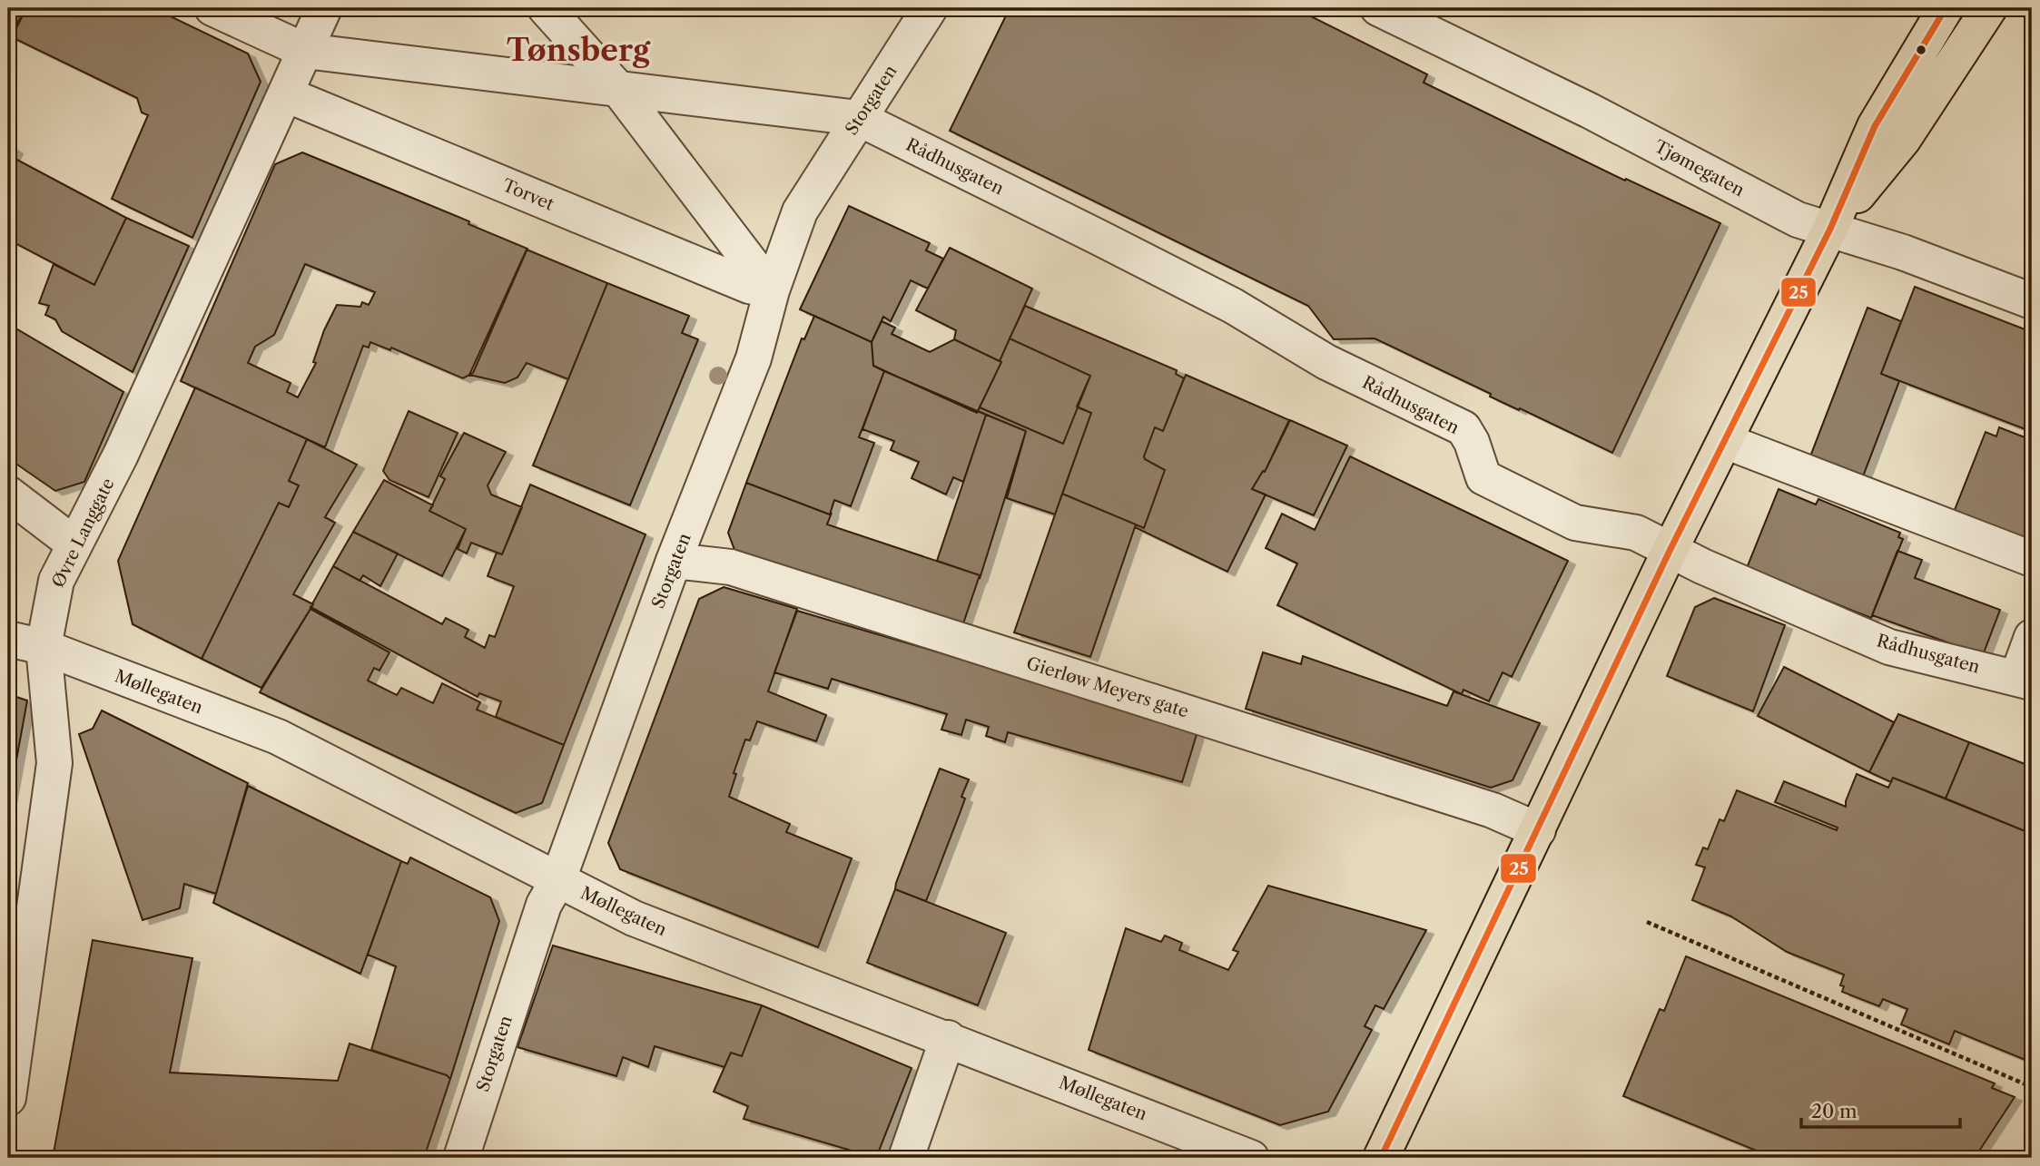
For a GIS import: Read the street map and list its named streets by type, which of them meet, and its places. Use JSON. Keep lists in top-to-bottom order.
{
  "streets": {
    "street": [
      "Storgaten",
      "Rådhusgaten",
      "Tjømegaten",
      "Torvet",
      "Øvre Langgate",
      "Gierløw Meyers gate",
      "Møllegaten"
    ]
  },
  "crossings": [
    ["Storgaten", "Rådhusgaten"],
    ["Storgaten", "Torvet"],
    ["Storgaten", "Gierløw Meyers gate"],
    ["Storgaten", "Møllegaten"],
    ["Rådhusgaten", "Øvre Langgate"],
    ["Torvet", "Øvre Langgate"],
    ["Øvre Langgate", "Møllegaten"]
  ],
  "districts": ["Tønsberg"],
  "lines": ["transit line 25"],
  "scale_bar": "20 m"
}
